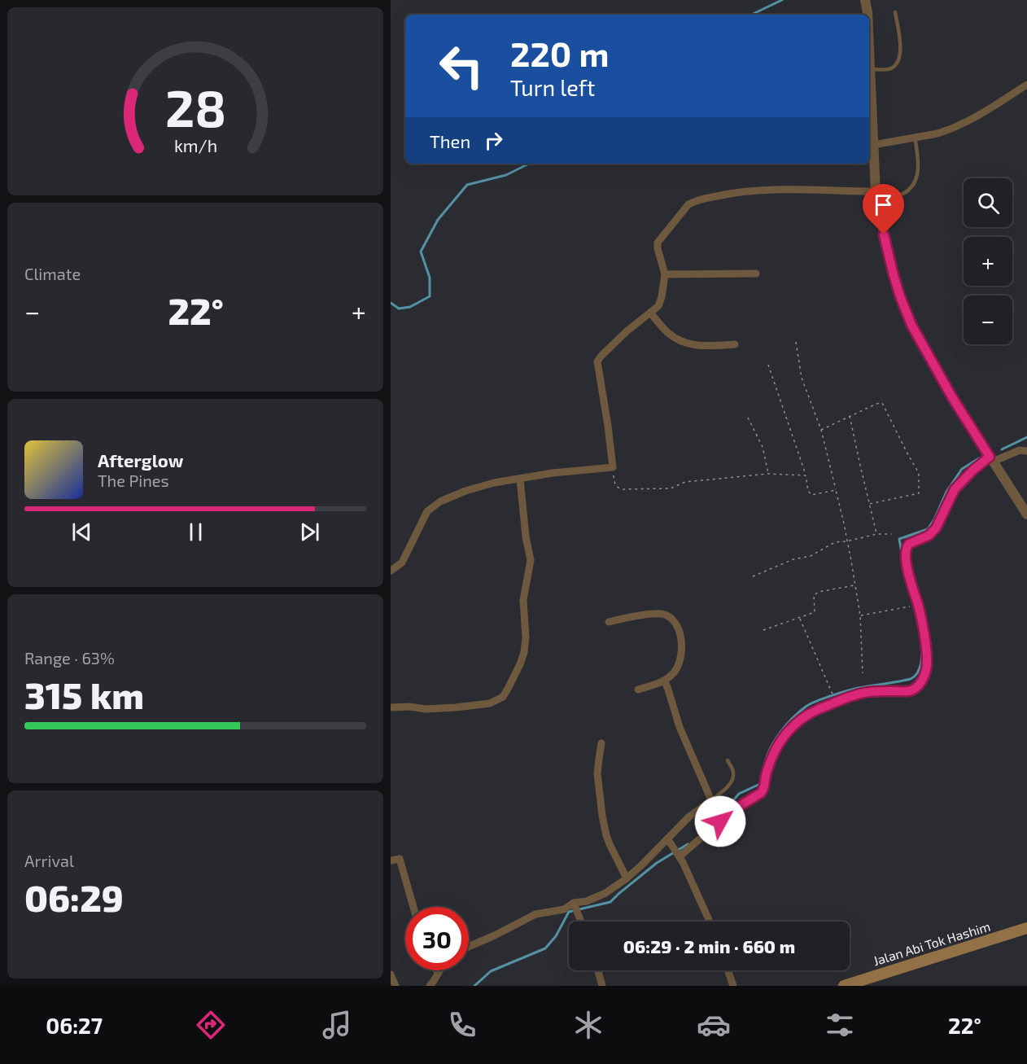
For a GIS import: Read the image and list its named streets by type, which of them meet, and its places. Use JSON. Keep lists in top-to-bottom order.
{
  "streets": {
    "main road": ["Jalan Abi Tok Hashim"]
  },
  "page": {
    "turn": ["220 m", "Turn left"],
    "then": "Then",
    "map_buttons": ["+", "−"],
    "tile": [
      "Climate",
      ["Range · 63%", "315 km"],
      ["Arrival", "06:29"]
    ],
    "heat": ["−", "22°", "+"],
    "song": ["Afterglow", "The Pines"],
    "limit": "30",
    "trip": "06:29 · 2 min · 660 m",
    "tabs": ["06:27", "22°"],
    "gauge": ["28", "km/h"]
  }
}
